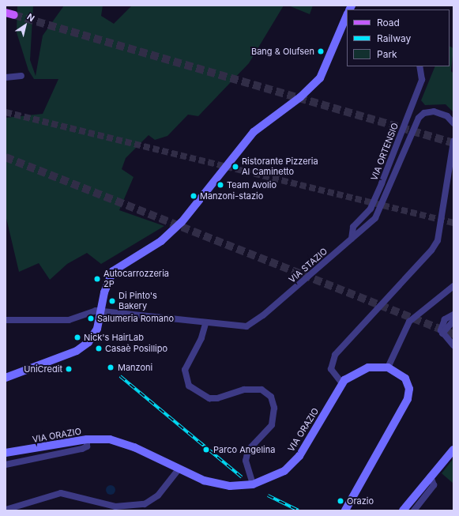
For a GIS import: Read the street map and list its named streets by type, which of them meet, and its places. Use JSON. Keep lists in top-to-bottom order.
{
  "streets": {
    "street": ["VIA ORTENSIO", "VIA STAZIO", "VIA ORAZIO"]
  },
  "crossings": [
    ["VIA ORTENSIO", "VIA STAZIO"]
  ],
  "places": [
    "Bang & Olufsen",
    "Ristorante Pizzeria Al Caminetto",
    "Team Avolio",
    "Manzoni-stazio",
    "Autocarrozzeria 2P",
    "Di Pinto's Bakery",
    "Salumeria Romano",
    "Nick's HairLab",
    "Casaè Posillipo",
    "Manzoni",
    "UniCredit",
    "Parco Angelina",
    "Orazio"
  ],
  "legend": ["Road", "Railway", "Park"],
  "north": "top right"
}
